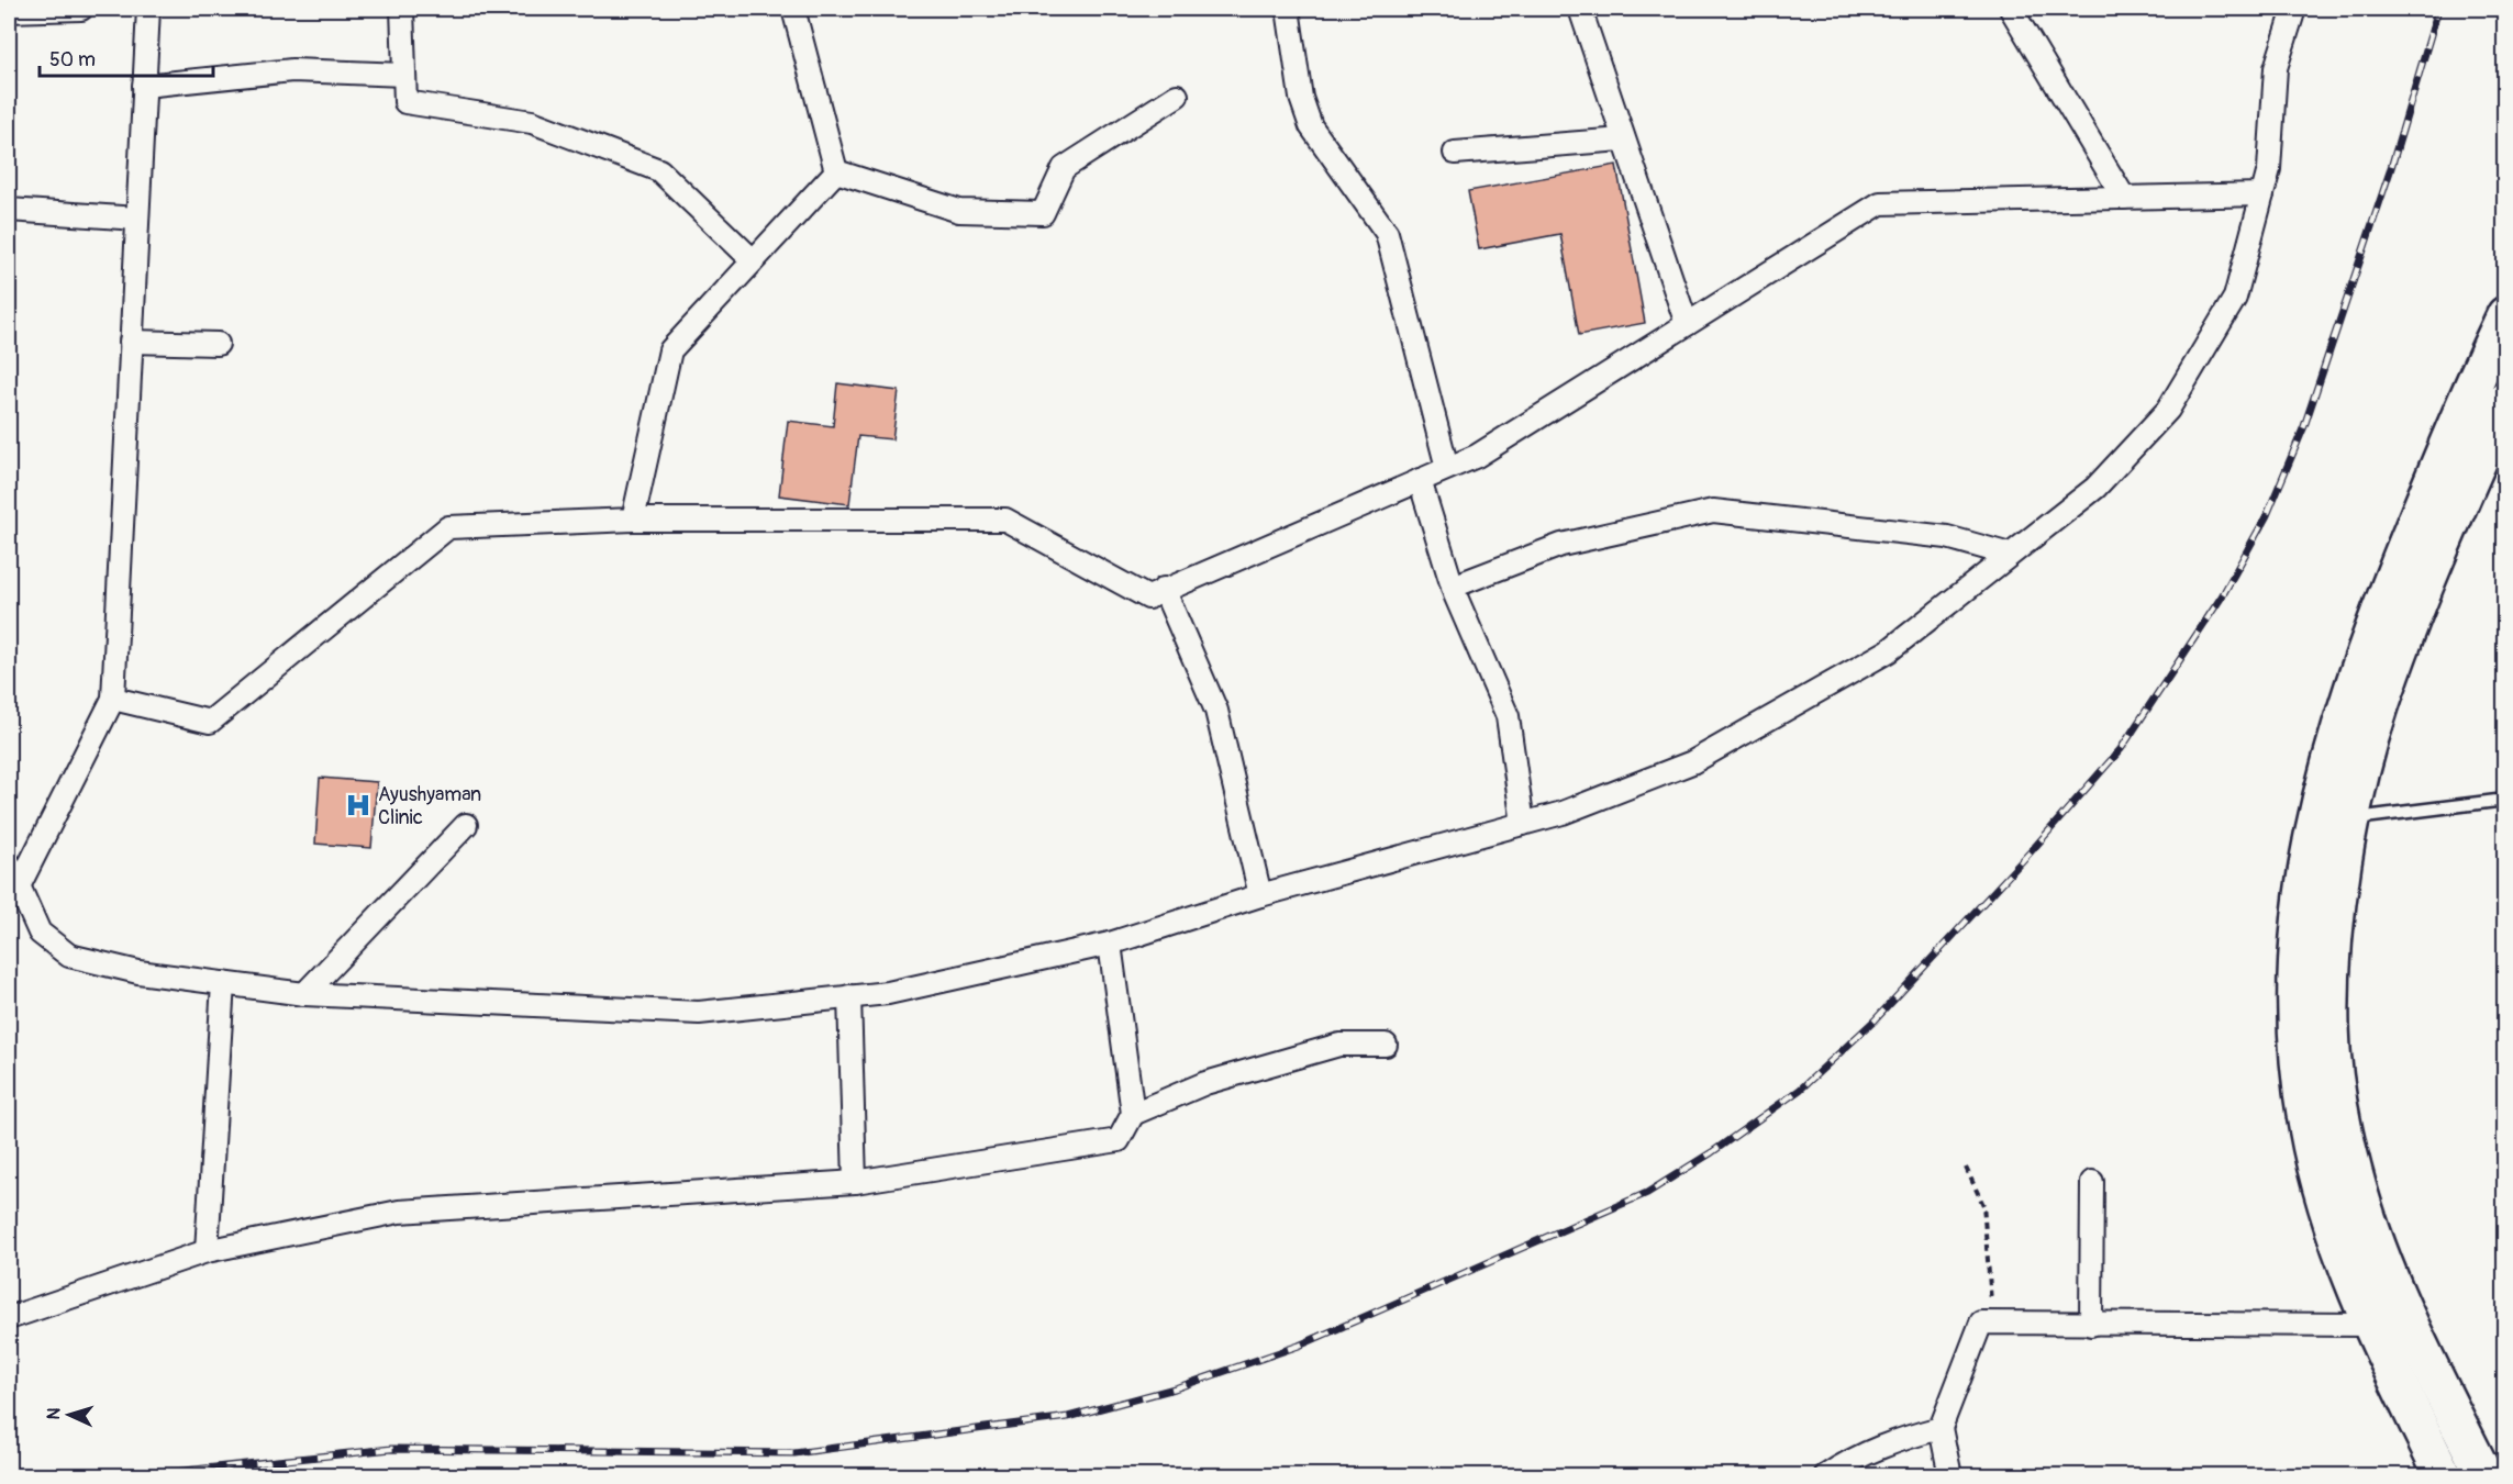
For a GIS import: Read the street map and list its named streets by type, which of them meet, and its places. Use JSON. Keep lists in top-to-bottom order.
{
  "places": {
    "hospital": ["Ayushyaman Clinic"]
  },
  "scale_bar": "50 m",
  "north": "left"
}
